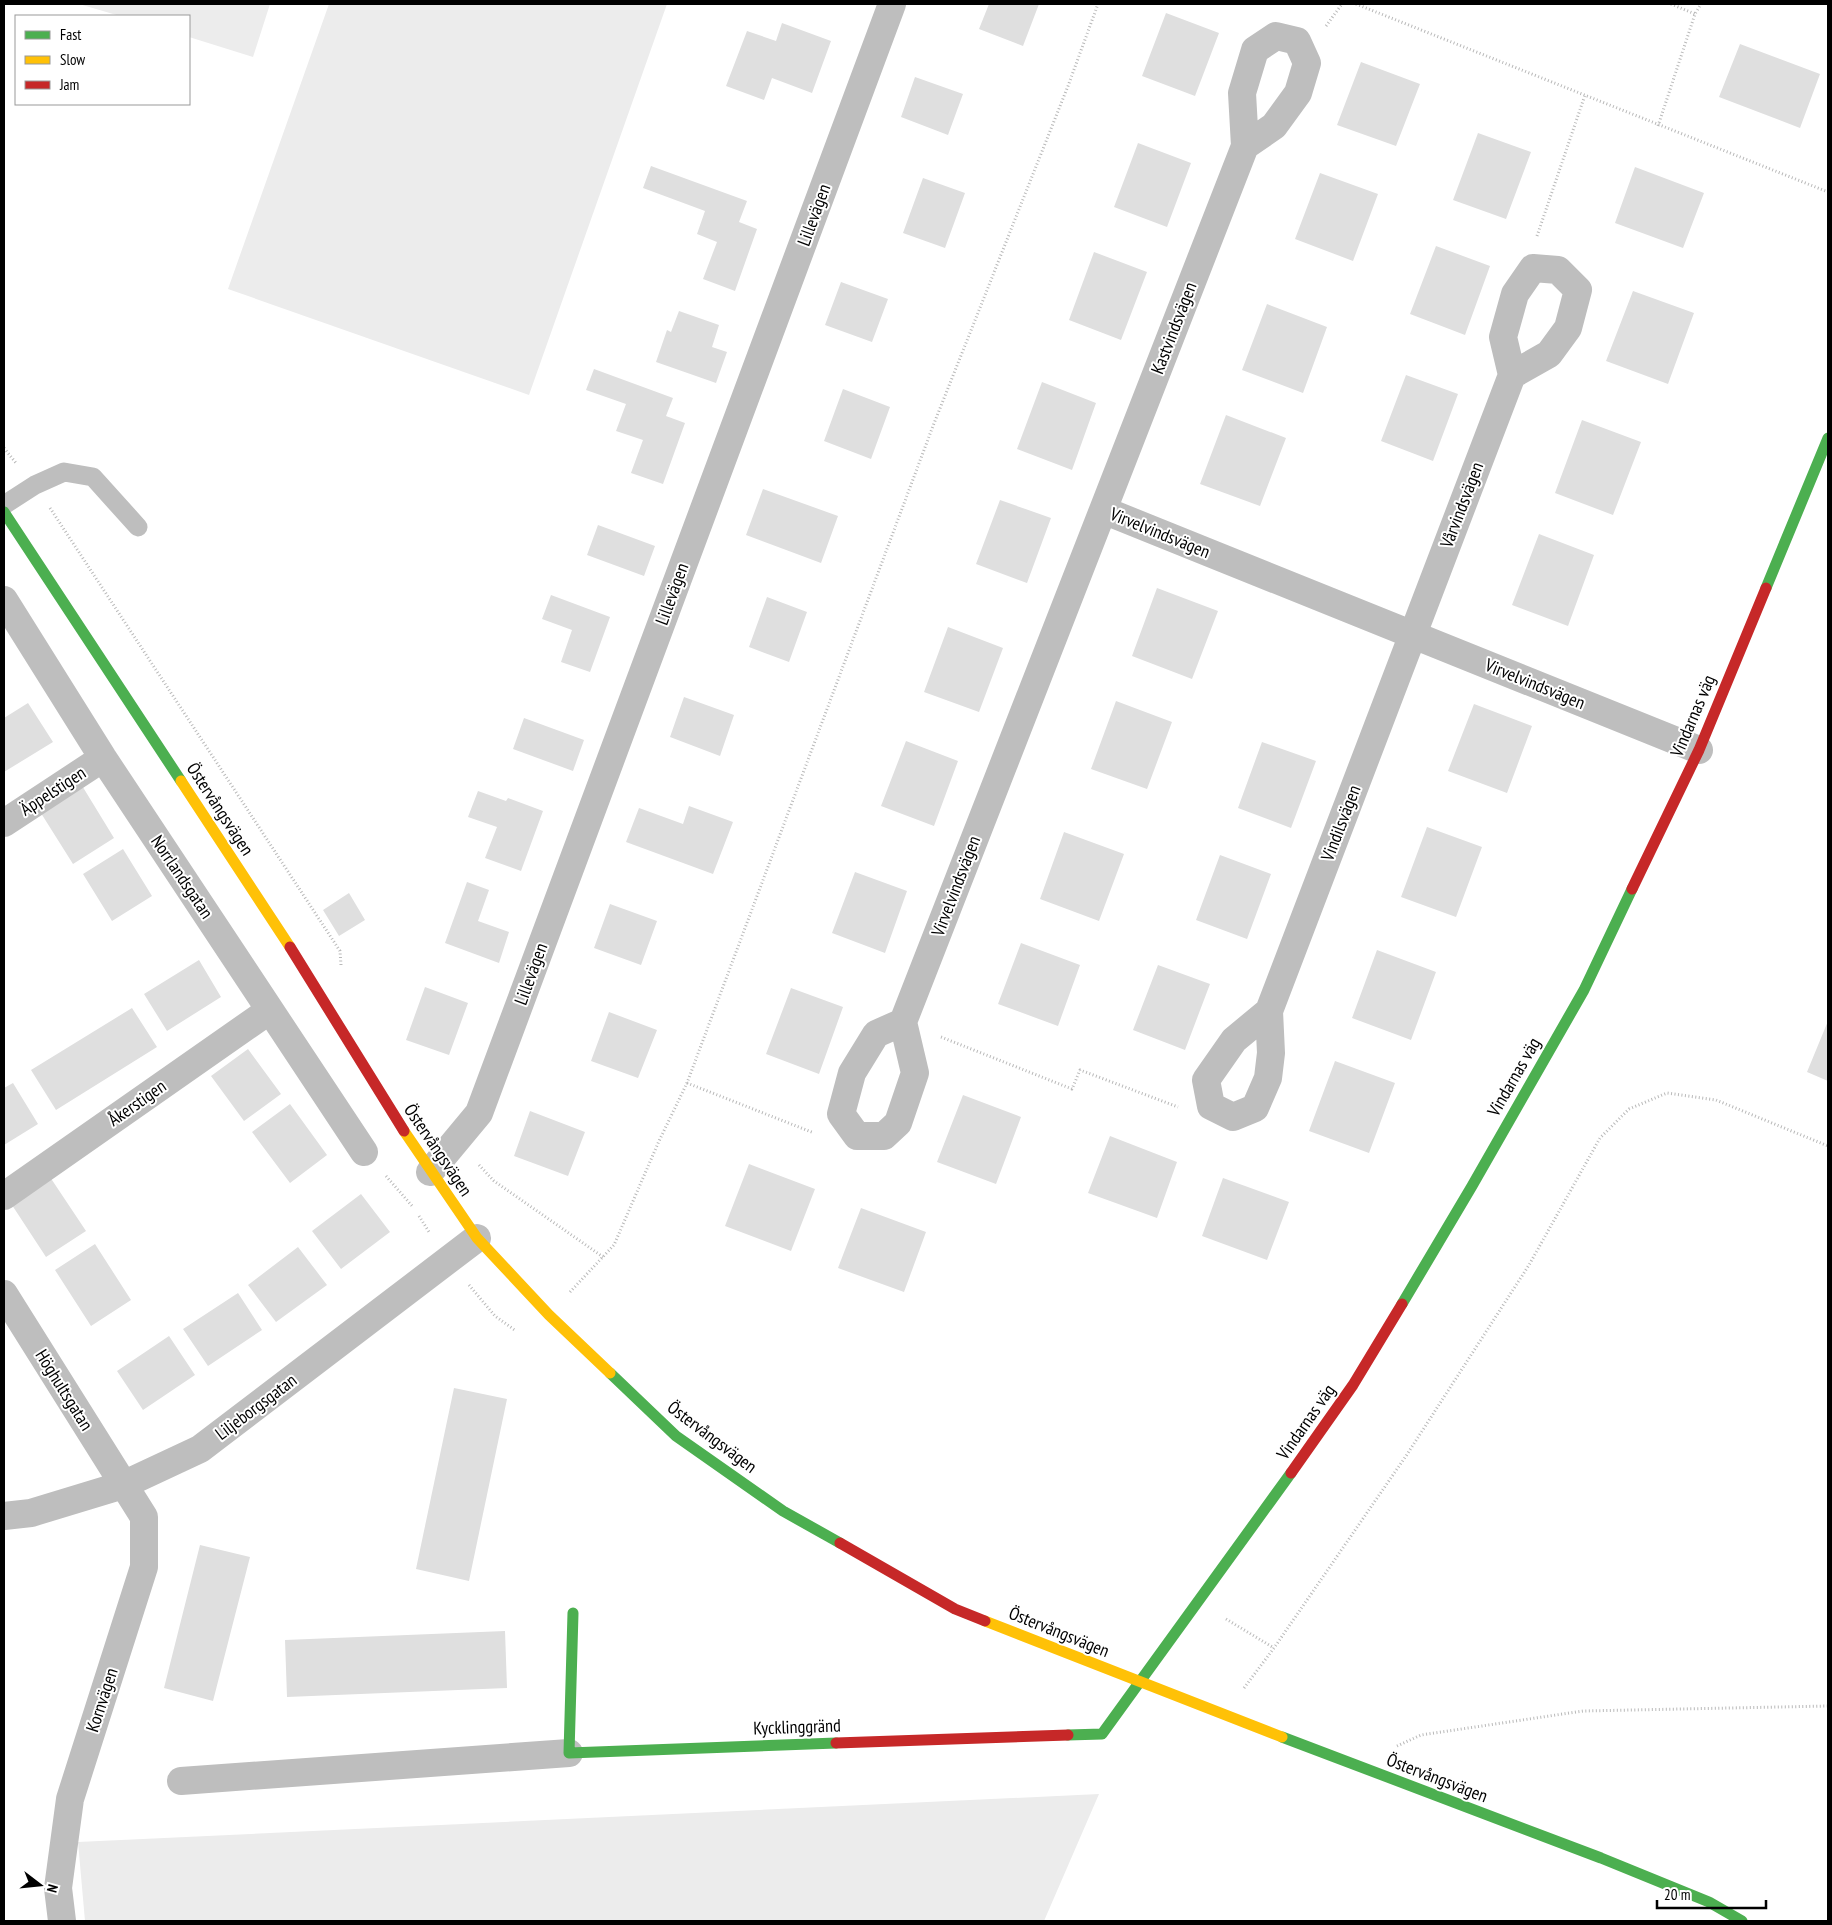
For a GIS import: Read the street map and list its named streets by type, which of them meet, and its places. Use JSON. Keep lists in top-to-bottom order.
{
  "streets": {
    "street": [
      "Lillevägen",
      "Kastvindsvägen",
      "Vårvindsvägen",
      "Virvelvindsvägen",
      "Vindarnas väg",
      "Äppelstigen",
      "Östervångsvägen",
      "Vindilsvägen",
      "Norrlandsgatan",
      "Åkerstigen",
      "Höghultsgatan",
      "Liljeborgsgatan",
      "Kornvägen",
      "Kycklinggränd"
    ]
  },
  "crossings": [
    ["Lillevägen", "Östervångsvägen"],
    ["Kastvindsvägen", "Virvelvindsvägen"],
    ["Vårvindsvägen", "Virvelvindsvägen"],
    ["Vårvindsvägen", "Vindilsvägen"],
    ["Virvelvindsvägen", "Vindarnas väg"],
    ["Virvelvindsvägen", "Vindilsvägen"],
    ["Vindarnas väg", "Östervångsvägen"],
    ["Vindarnas väg", "Kycklinggränd"],
    ["Äppelstigen", "Norrlandsgatan"],
    ["Östervångsvägen", "Liljeborgsgatan"],
    ["Östervångsvägen", "Kycklinggränd"],
    ["Norrlandsgatan", "Åkerstigen"],
    ["Höghultsgatan", "Liljeborgsgatan"],
    ["Höghultsgatan", "Kornvägen"],
    ["Liljeborgsgatan", "Kornvägen"]
  ],
  "legend": ["Fast", "Slow", "Jam"],
  "scale_bar": "20 m",
  "north": "right"
}
